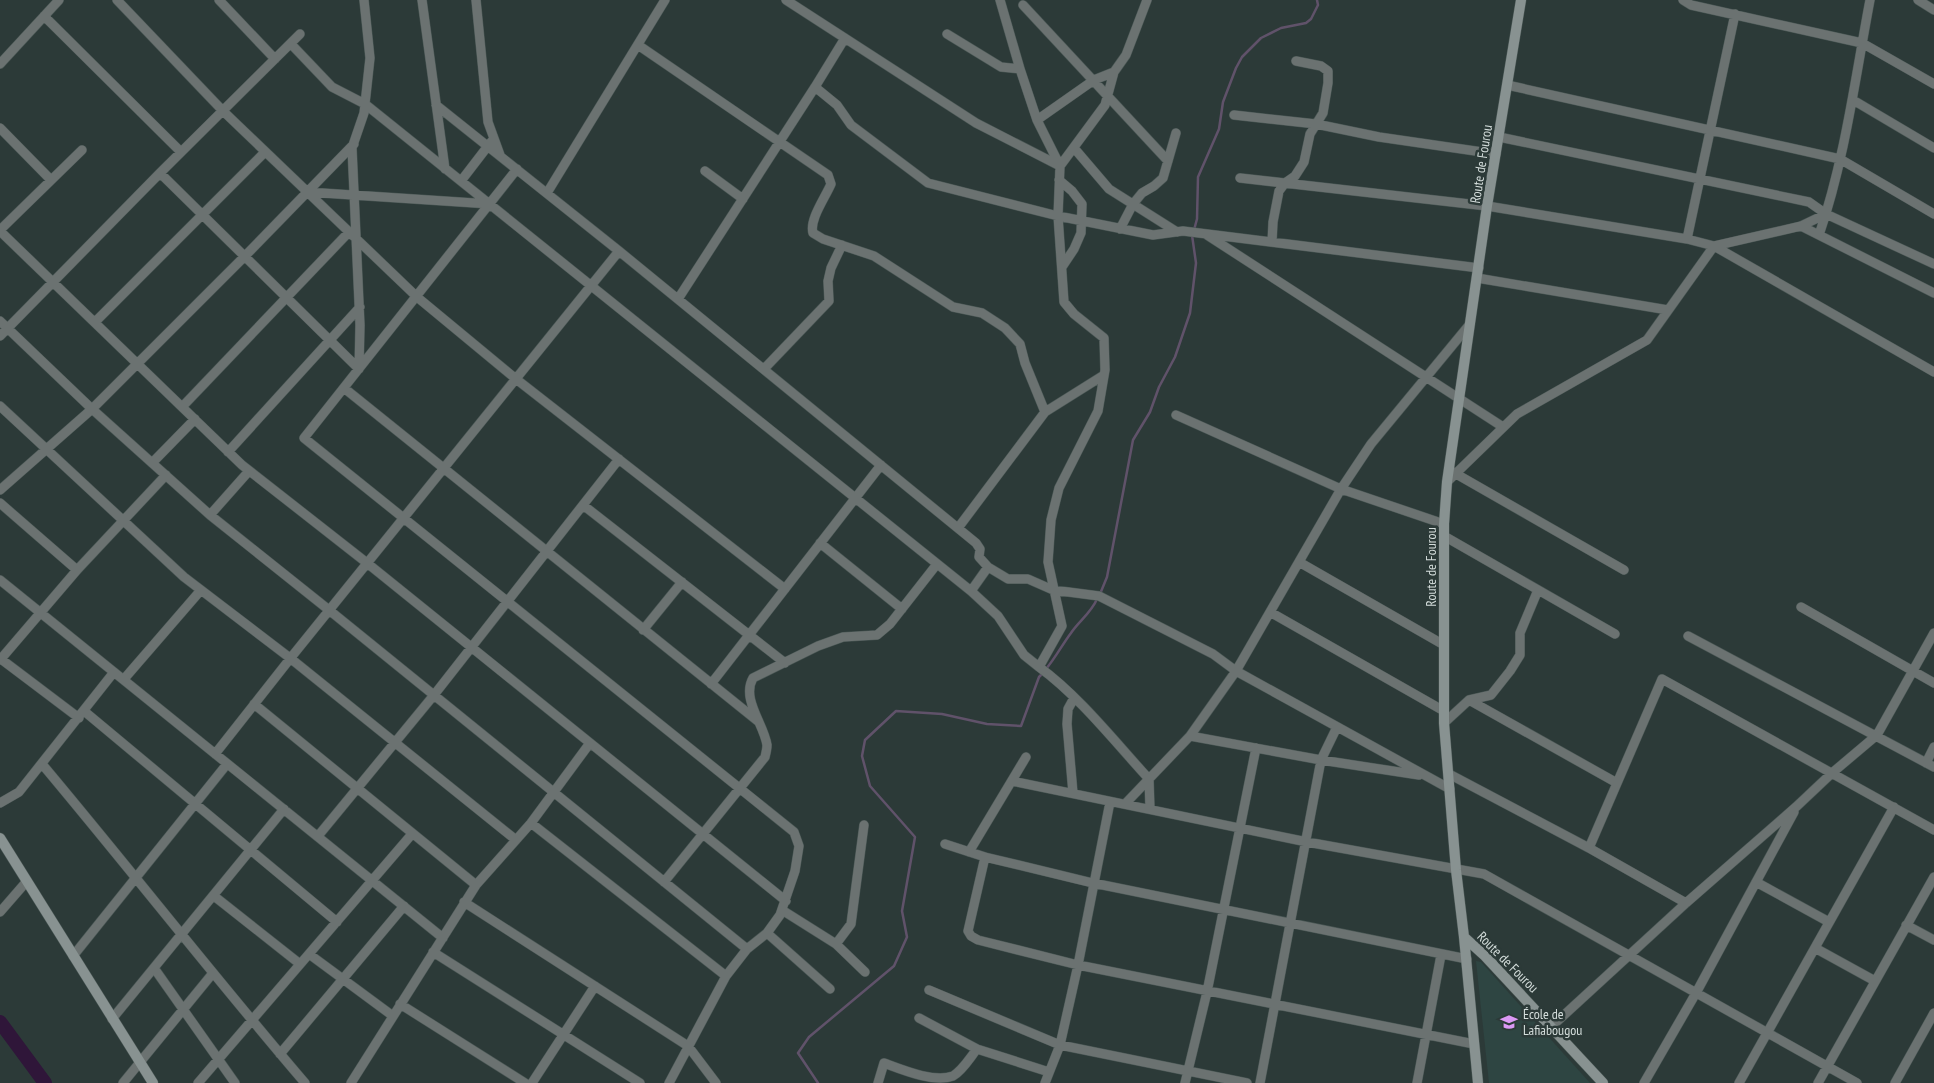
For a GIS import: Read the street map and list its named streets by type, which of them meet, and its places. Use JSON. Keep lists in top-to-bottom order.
{
  "streets": {
    "main road": ["Route de Fourou"]
  },
  "places": {
    "school or university": ["École de Lafiabougou"]
  }
}
